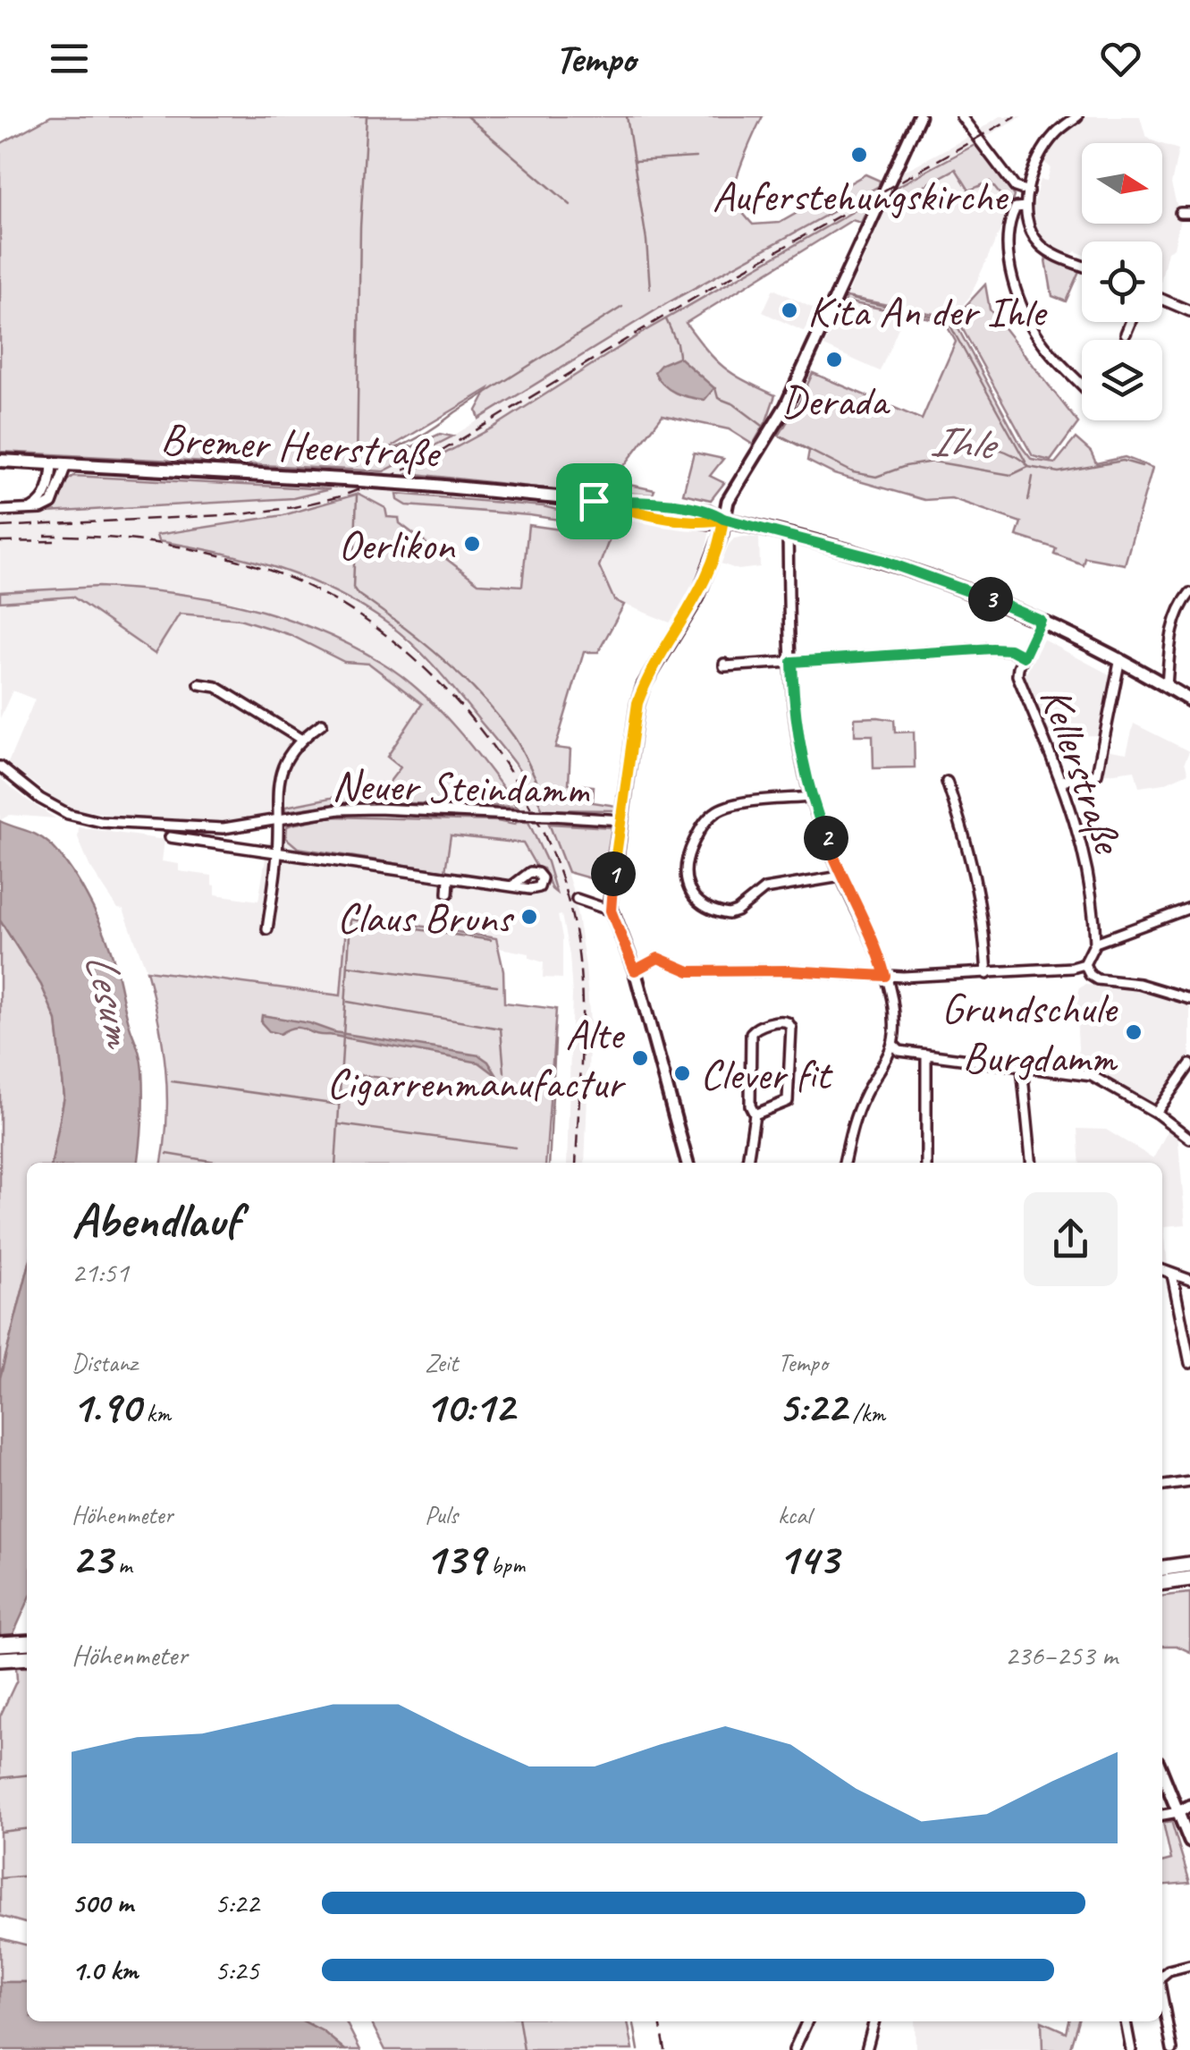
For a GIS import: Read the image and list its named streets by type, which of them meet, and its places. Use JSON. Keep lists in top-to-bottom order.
{
  "streets": {
    "main road": ["Bremer Heerstraße"],
    "street": ["Kellerstraße", "Neuer Steindamm"]
  },
  "crossings": [
    ["Bremer Heerstraße", "Kellerstraße"]
  ],
  "water": ["Ihle", "Lesum"],
  "places": [
    "Auferstehungskirche",
    "Kita An der Ihle",
    "Derada",
    "Oerlikon",
    "Claus Bruns",
    "Grundschule Burgdamm",
    "Alte Cigarrenmanufactur",
    "Clever fit"
  ],
  "north": "right",
  "page": {
    "header": "Tempo",
    "pins": ["3", "2", "1"],
    "heading": ["Abendlauf", "21:51"],
    "stats": [
      ["Distanz", "1.90 km"],
      ["Zeit", "10:12"],
      ["Tempo", "5:22 /km"],
      ["Höhenmeter", "23 m"],
      ["Puls", "139 bpm"],
      ["kcal", "143"]
    ],
    "chart": ["Höhenmeter", "236–253 m"],
    "list": [
      {
        "name": "500 m",
        "note": "5:22"
      },
      {
        "name": "1.0 km",
        "note": "5:25"
      }
    ]
  }
}
